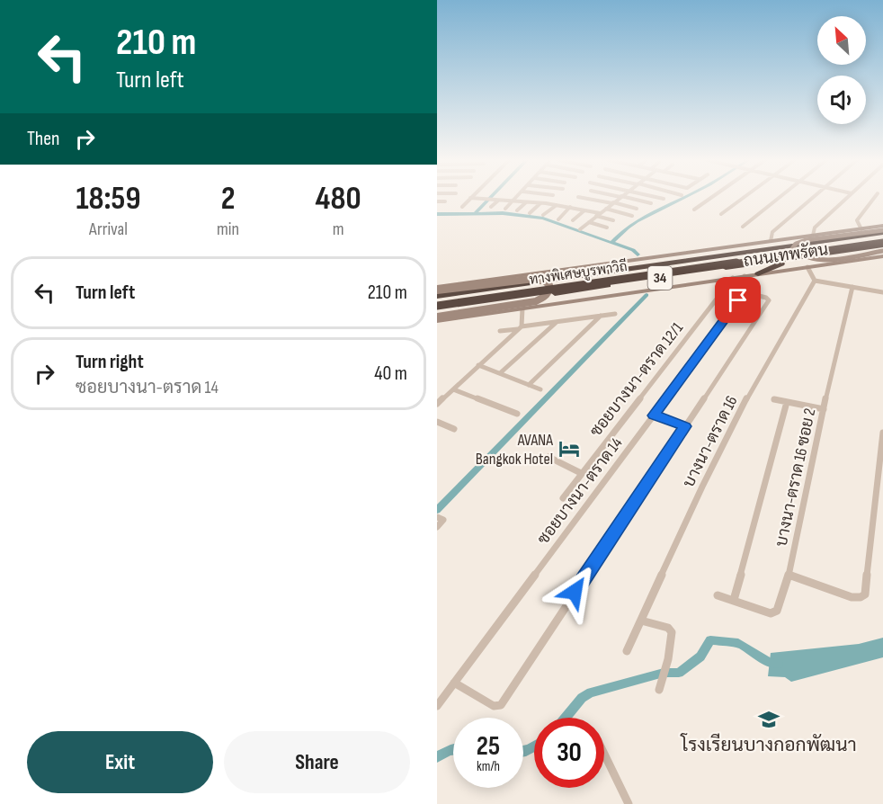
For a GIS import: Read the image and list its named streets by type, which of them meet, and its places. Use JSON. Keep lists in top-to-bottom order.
{
  "streets": {
    "highway": ["ถนนเทพรัตน", "ทางพิเศษบูรพาวิถี", "34"],
    "street": [
      "ซอยบางนา-ตราด 12/1",
      "บางนา-ตราด 16",
      "บางนา-ตราด 16 ซอย 2",
      "ซอยบางนา-ตราด 14"
    ]
  },
  "crossings": [
    ["ถนนเทพรัตน", "ทางพิเศษบูรพาวิถี"],
    ["ถนนเทพรัตน", "ซอยบางนา-ตราด 12/1"]
  ],
  "places": {
    "hotel": ["AVANA Bangkok Hotel"],
    "school or university": ["โรงเรียนบางกอกพัฒนา"]
  },
  "north": "top left",
  "page": {
    "turn": ["210 m", "Turn left"],
    "then": "Then",
    "eta": [
      "18:59",
      "Arrival",
      "2",
      "min",
      "480",
      "m"
    ],
    "list": [
      {
        "name": "Turn left",
        "value": "210 m"
      },
      {
        "name": "Turn right",
        "note": "ซอยบางนา-ตราด 14",
        "value": "40 m"
      }
    ],
    "speed": "25 km/h",
    "limit": "30",
    "buttons": ["Exit", "Share"]
  }
}
